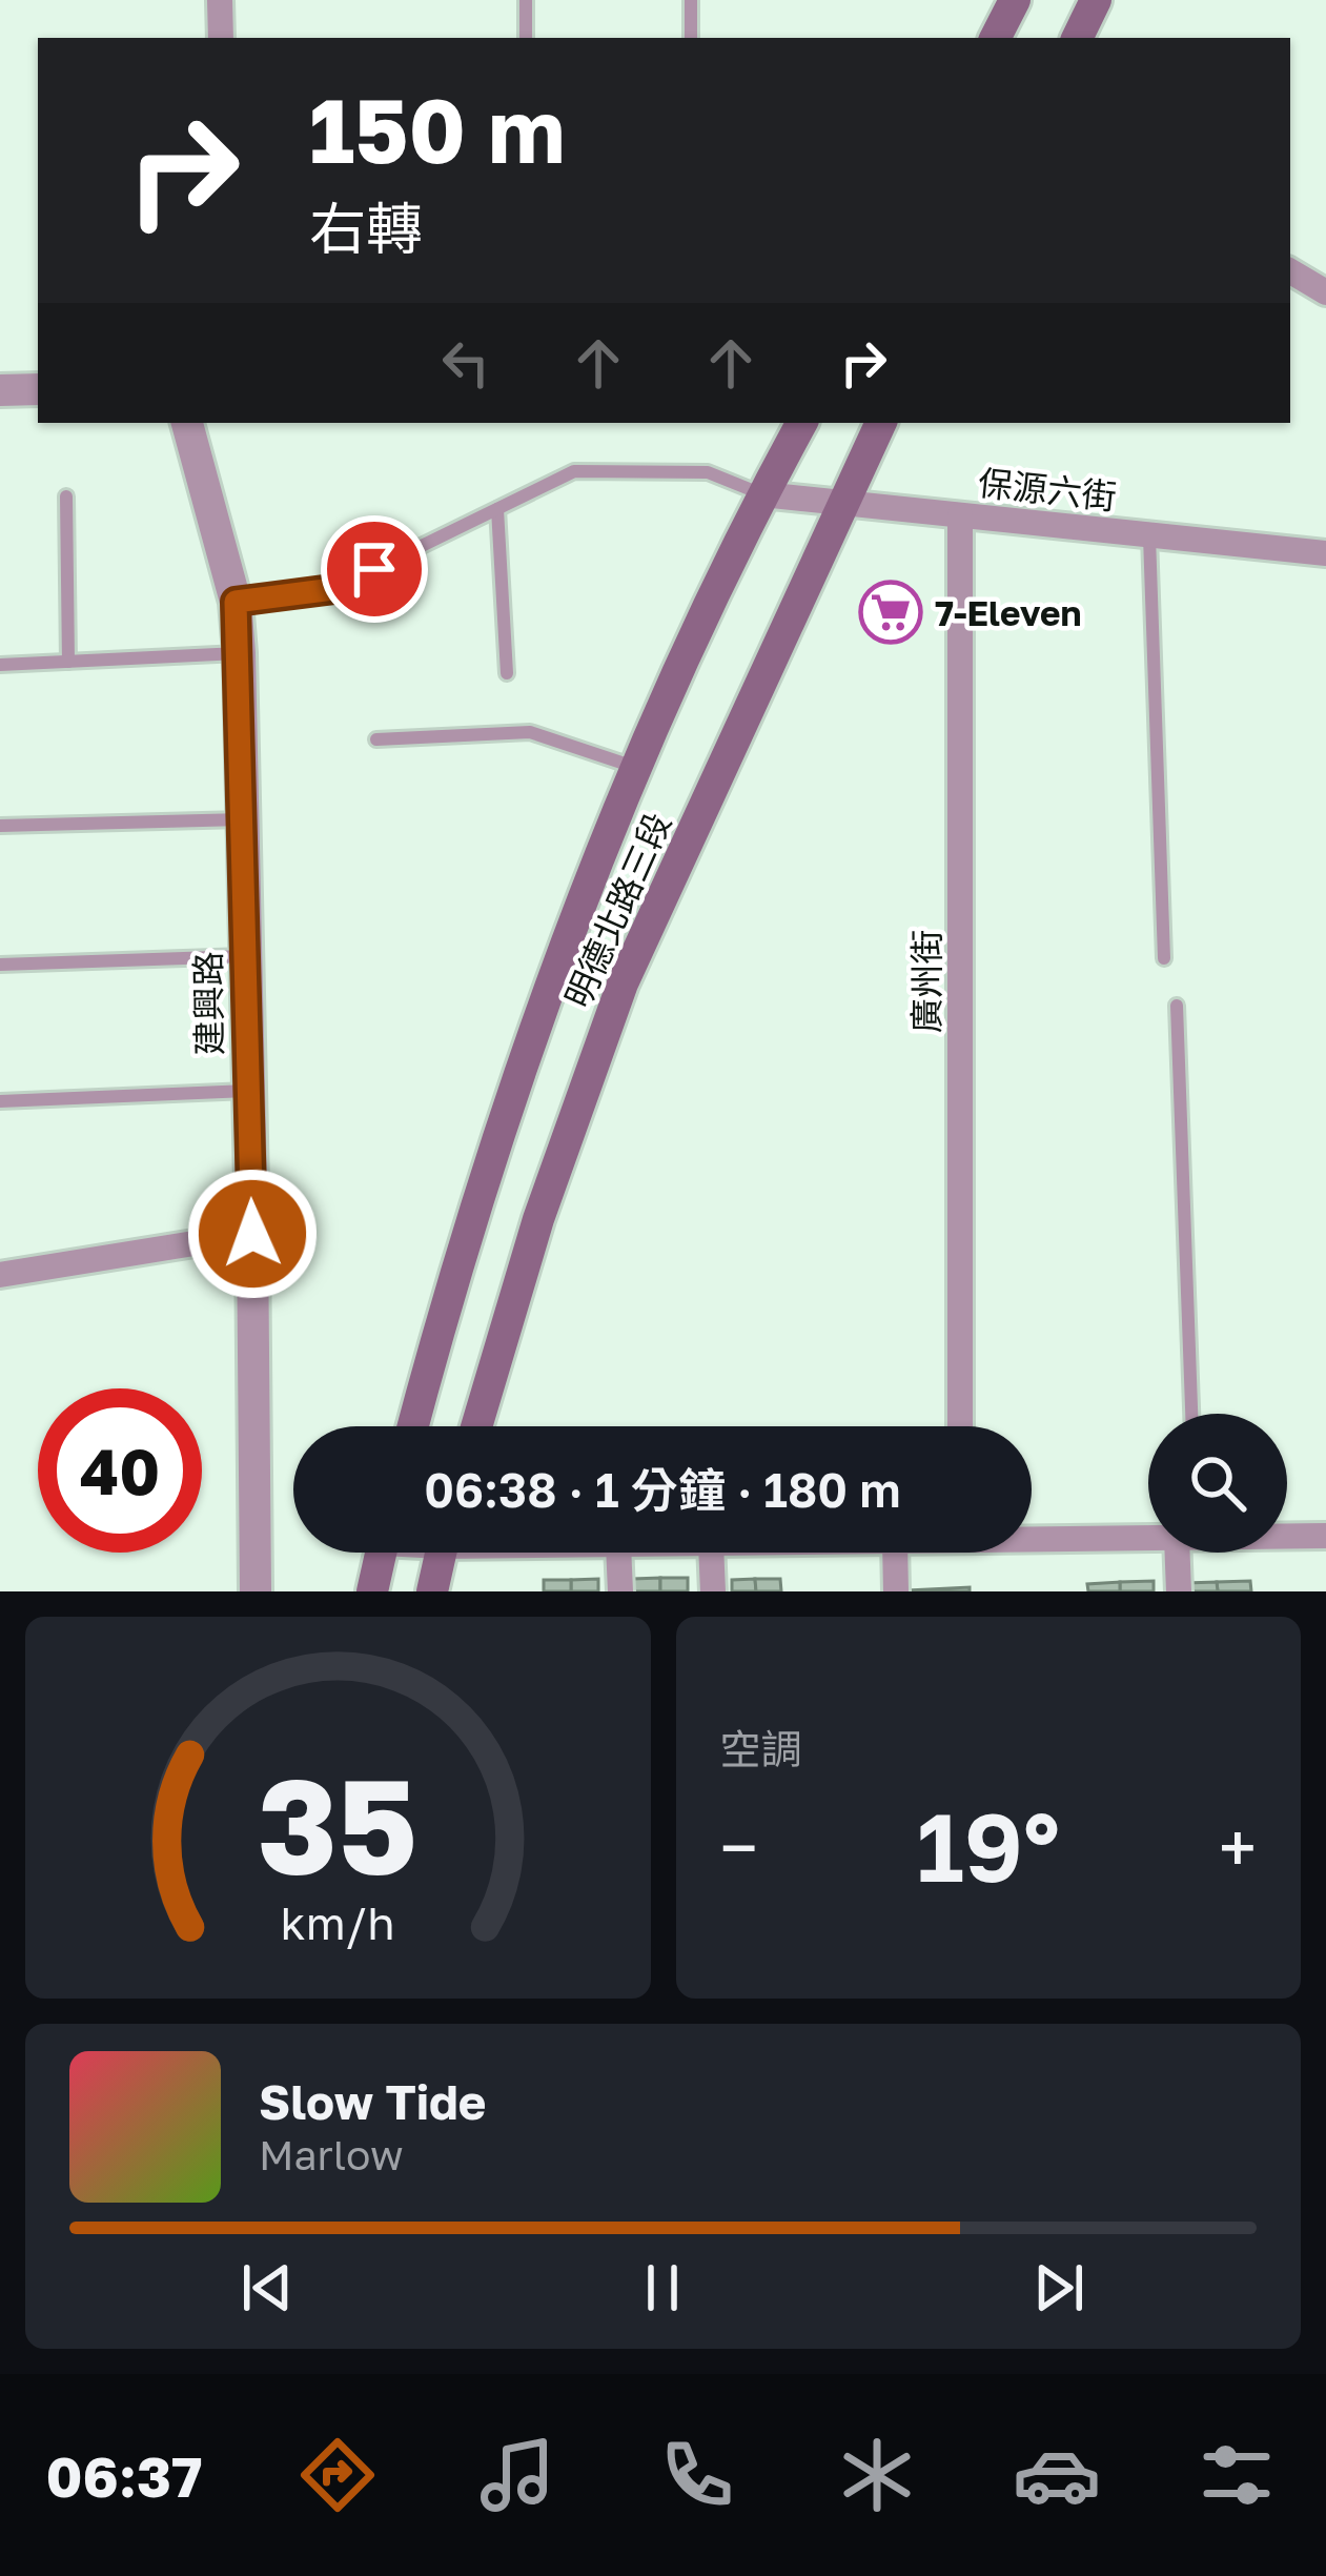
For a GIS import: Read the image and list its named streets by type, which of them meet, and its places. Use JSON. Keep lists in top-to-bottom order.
{
  "streets": {
    "main road": ["明德北路三段"],
    "street": ["保源六街", "廣州街", "建興路"]
  },
  "crossings": [
    ["保源六街", "明德北路三段"],
    ["保源六街", "廣州街"]
  ],
  "places": {
    "supermarket": ["7-Eleven"]
  },
  "page": {
    "turn": ["150 m", "右轉"],
    "limit": "40",
    "trip": "06:38 · 1 分鐘 · 180 m",
    "tile": "空調",
    "heat": ["−", "19°", "+"],
    "song": ["Slow Tide", "Marlow"],
    "tabs": "06:37",
    "gauge": ["35", "km/h"]
  }
}
